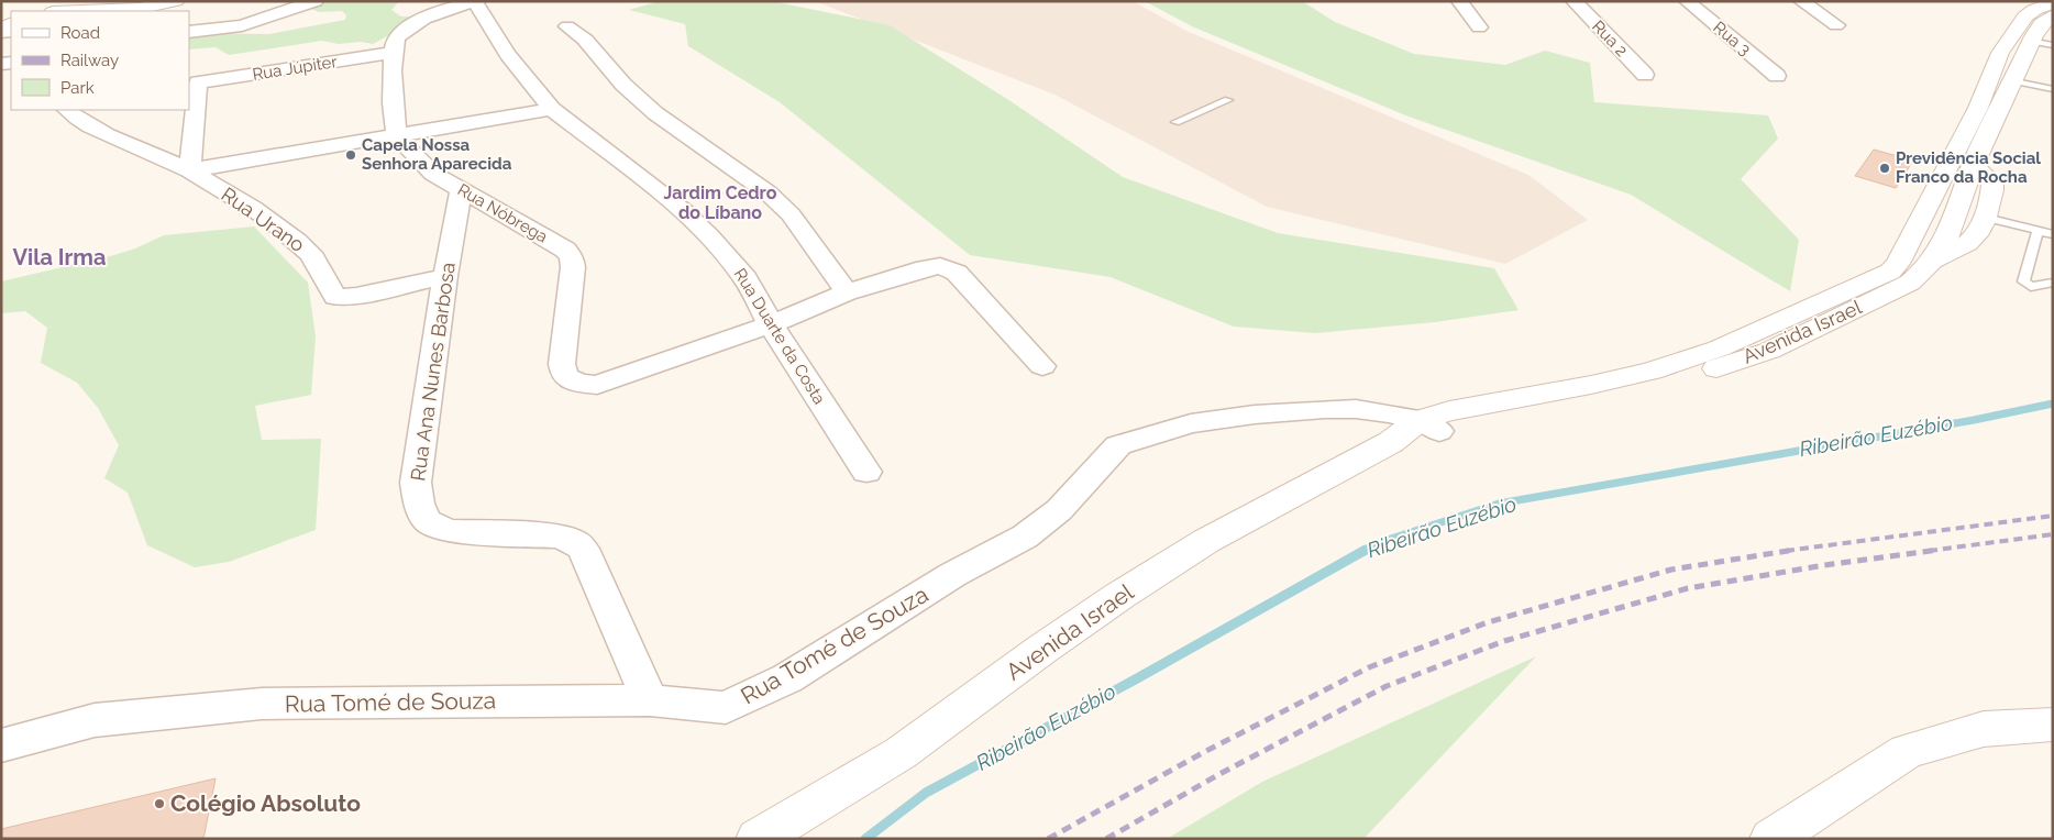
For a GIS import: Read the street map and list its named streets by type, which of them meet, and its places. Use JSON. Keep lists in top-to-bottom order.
{
  "streets": {
    "main road": ["Avenida Israel"],
    "street": [
      "Rua 2",
      "Rua 3",
      "Rua Júpiter",
      "Rua Nóbrega",
      "Rua Urano",
      "Rua Duarte da Costa",
      "Rua Ana Nunes Barbosa",
      "Rua Tomé de Souza"
    ]
  },
  "crossings": [
    ["Rua Júpiter", "Rua Urano"],
    ["Rua Nóbrega", "Rua Duarte da Costa"],
    ["Rua Nóbrega", "Rua Ana Nunes Barbosa"],
    ["Rua Urano", "Rua Ana Nunes Barbosa"],
    ["Avenida Israel", "Rua Tomé de Souza"],
    ["Rua Ana Nunes Barbosa", "Rua Tomé de Souza"]
  ],
  "districts": ["Jardim Cedro do Líbano", "Vila Irma"],
  "water": ["Ribeirão Euzébio"],
  "places": ["Capela Nossa Senhora Aparecida", "Previdência Social Franco da Rocha", "Colégio Absoluto"],
  "legend": ["Road", "Railway", "Park"]
}
